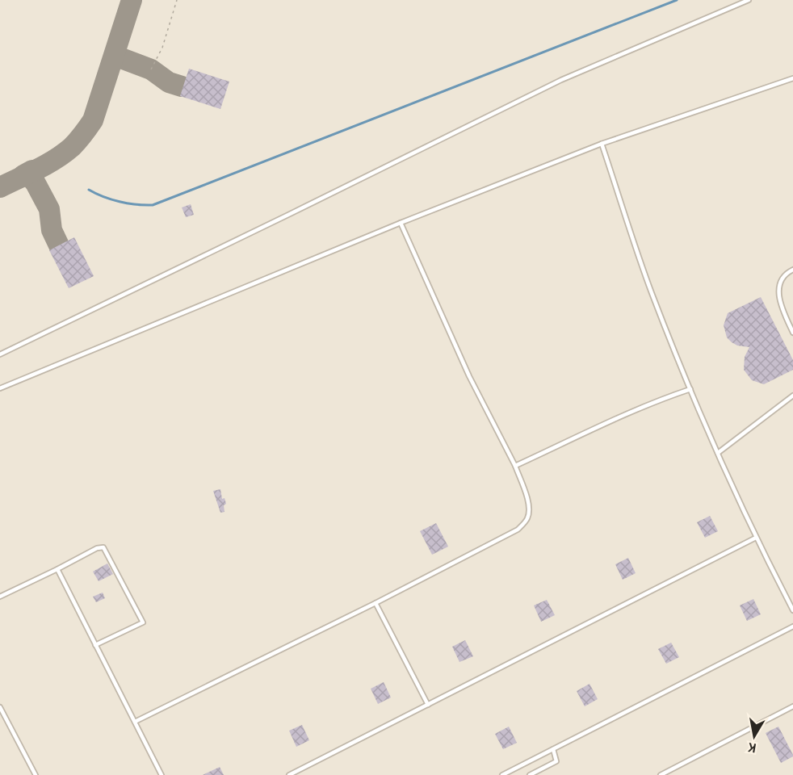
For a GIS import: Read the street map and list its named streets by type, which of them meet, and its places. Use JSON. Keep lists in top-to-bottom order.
{
  "north": "bottom"
}
